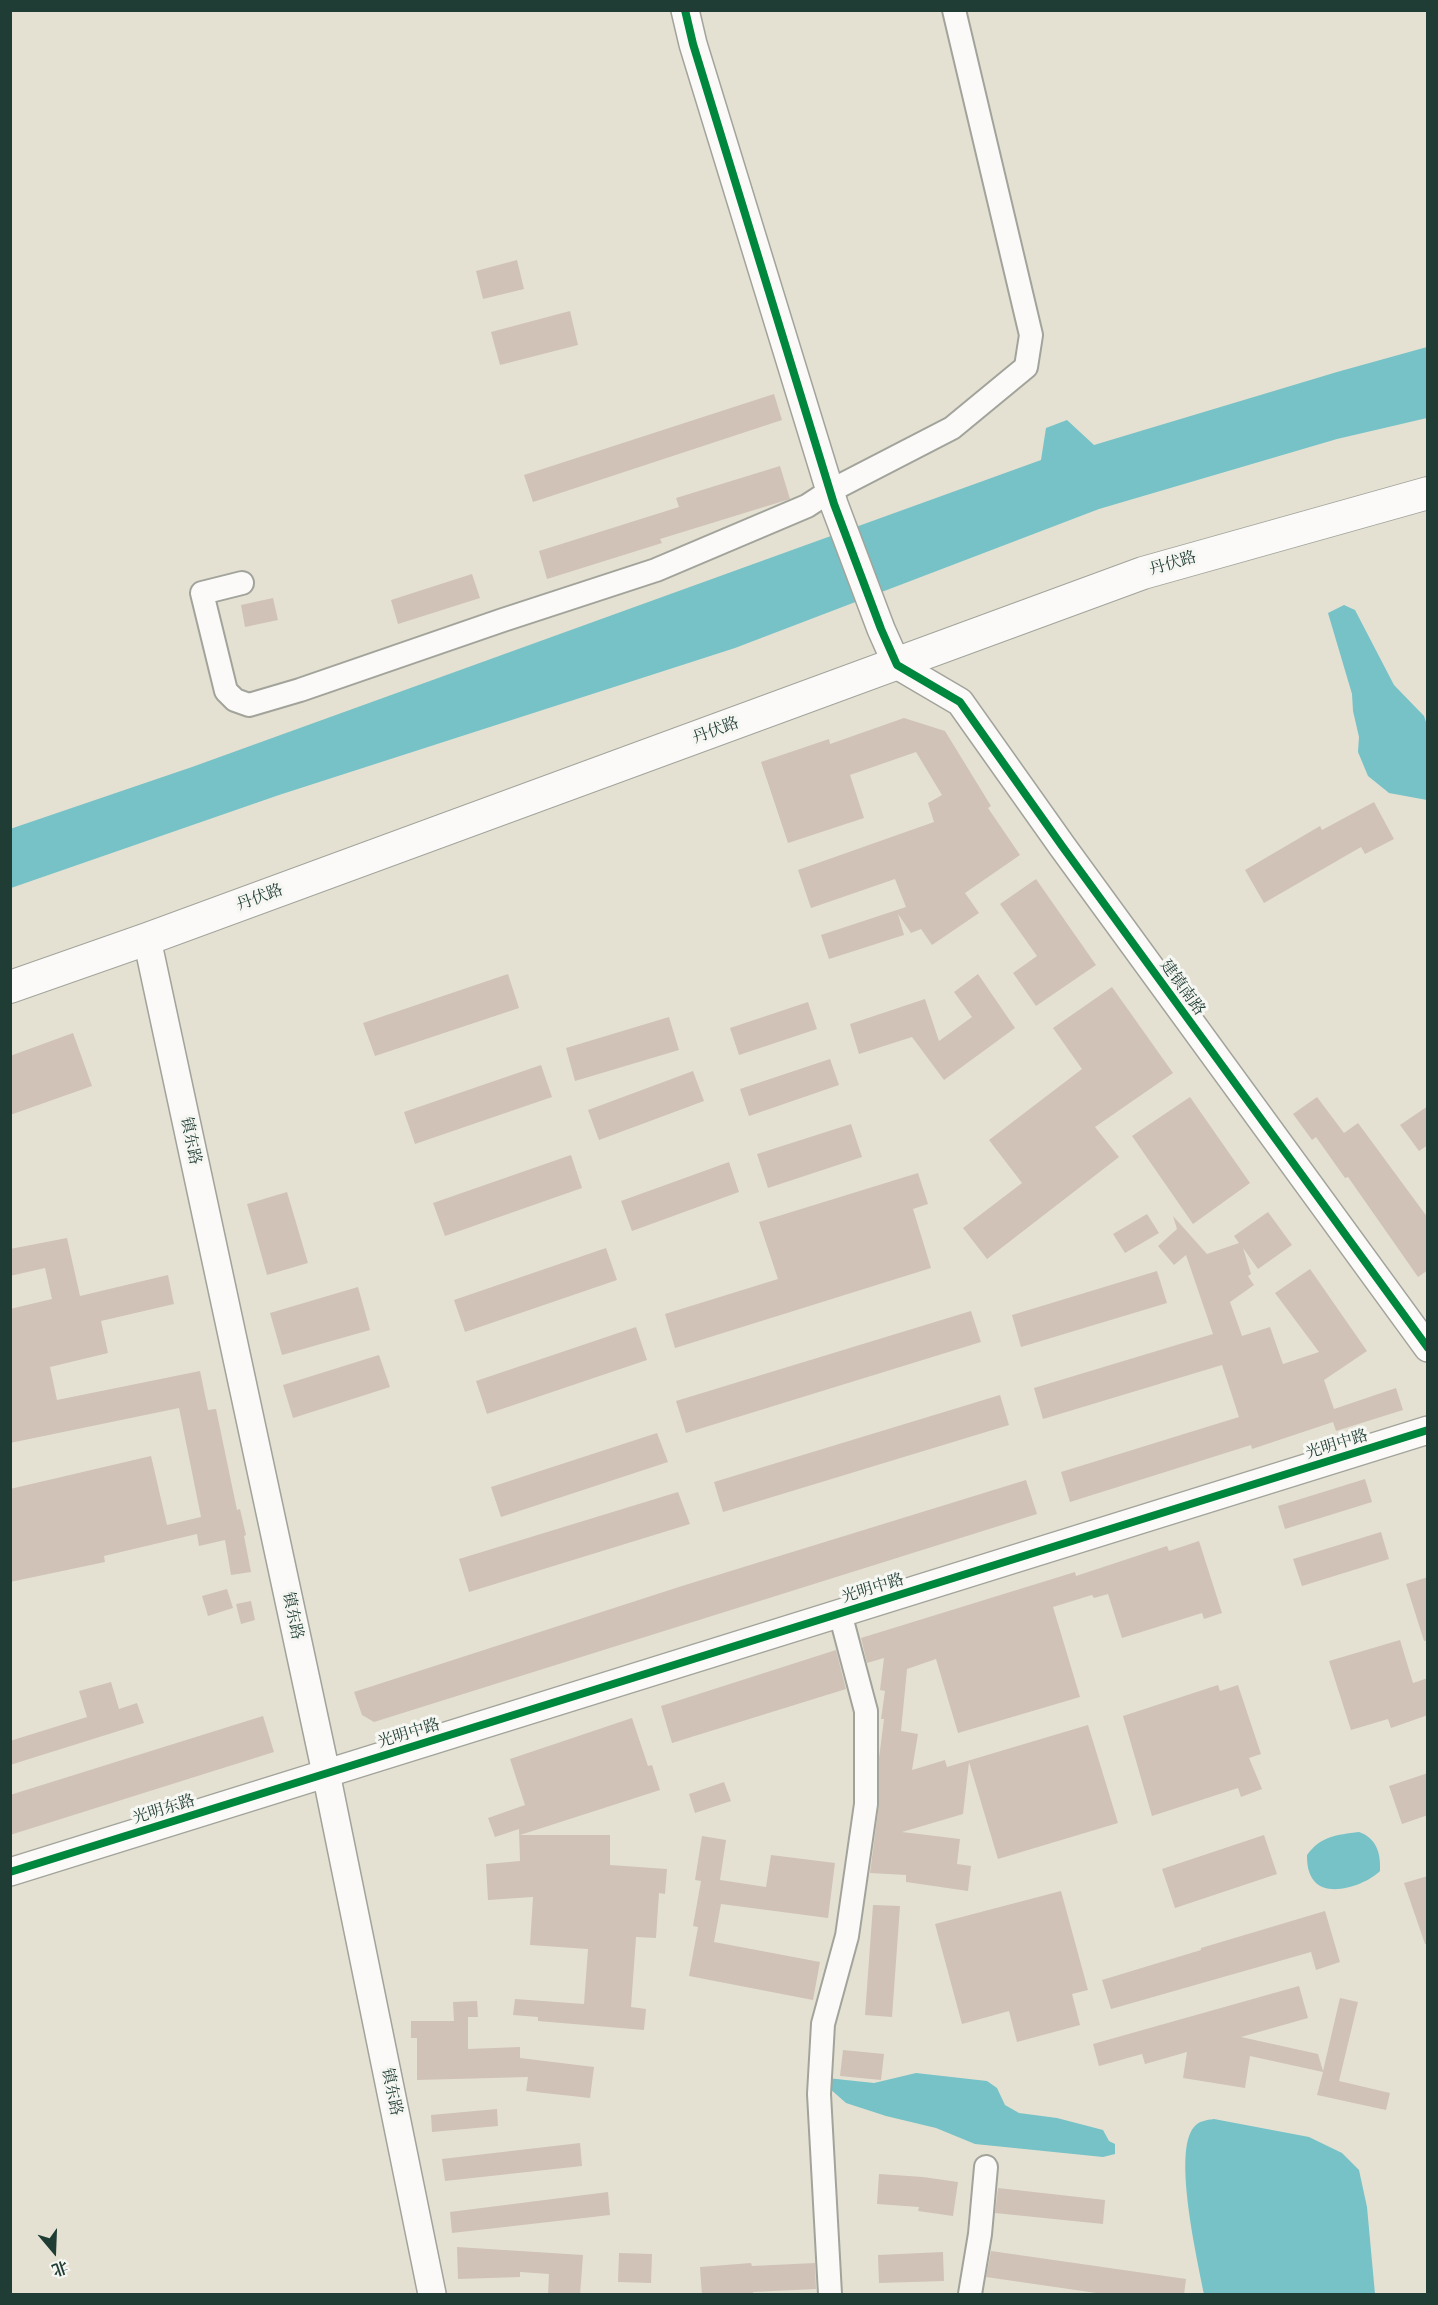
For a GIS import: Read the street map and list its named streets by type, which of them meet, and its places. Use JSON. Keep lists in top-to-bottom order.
{
  "streets": {
    "main road": ["丹伏路"],
    "street": [
      "建镇南路",
      "镇东路",
      "光明中路",
      "光明东路"
    ]
  },
  "crossings": [
    ["丹伏路", "建镇南路"],
    ["丹伏路", "镇东路"],
    ["镇东路", "光明中路"],
    ["镇东路", "光明东路"],
    ["光明中路", "光明东路"]
  ],
  "north": "bottom"
}
